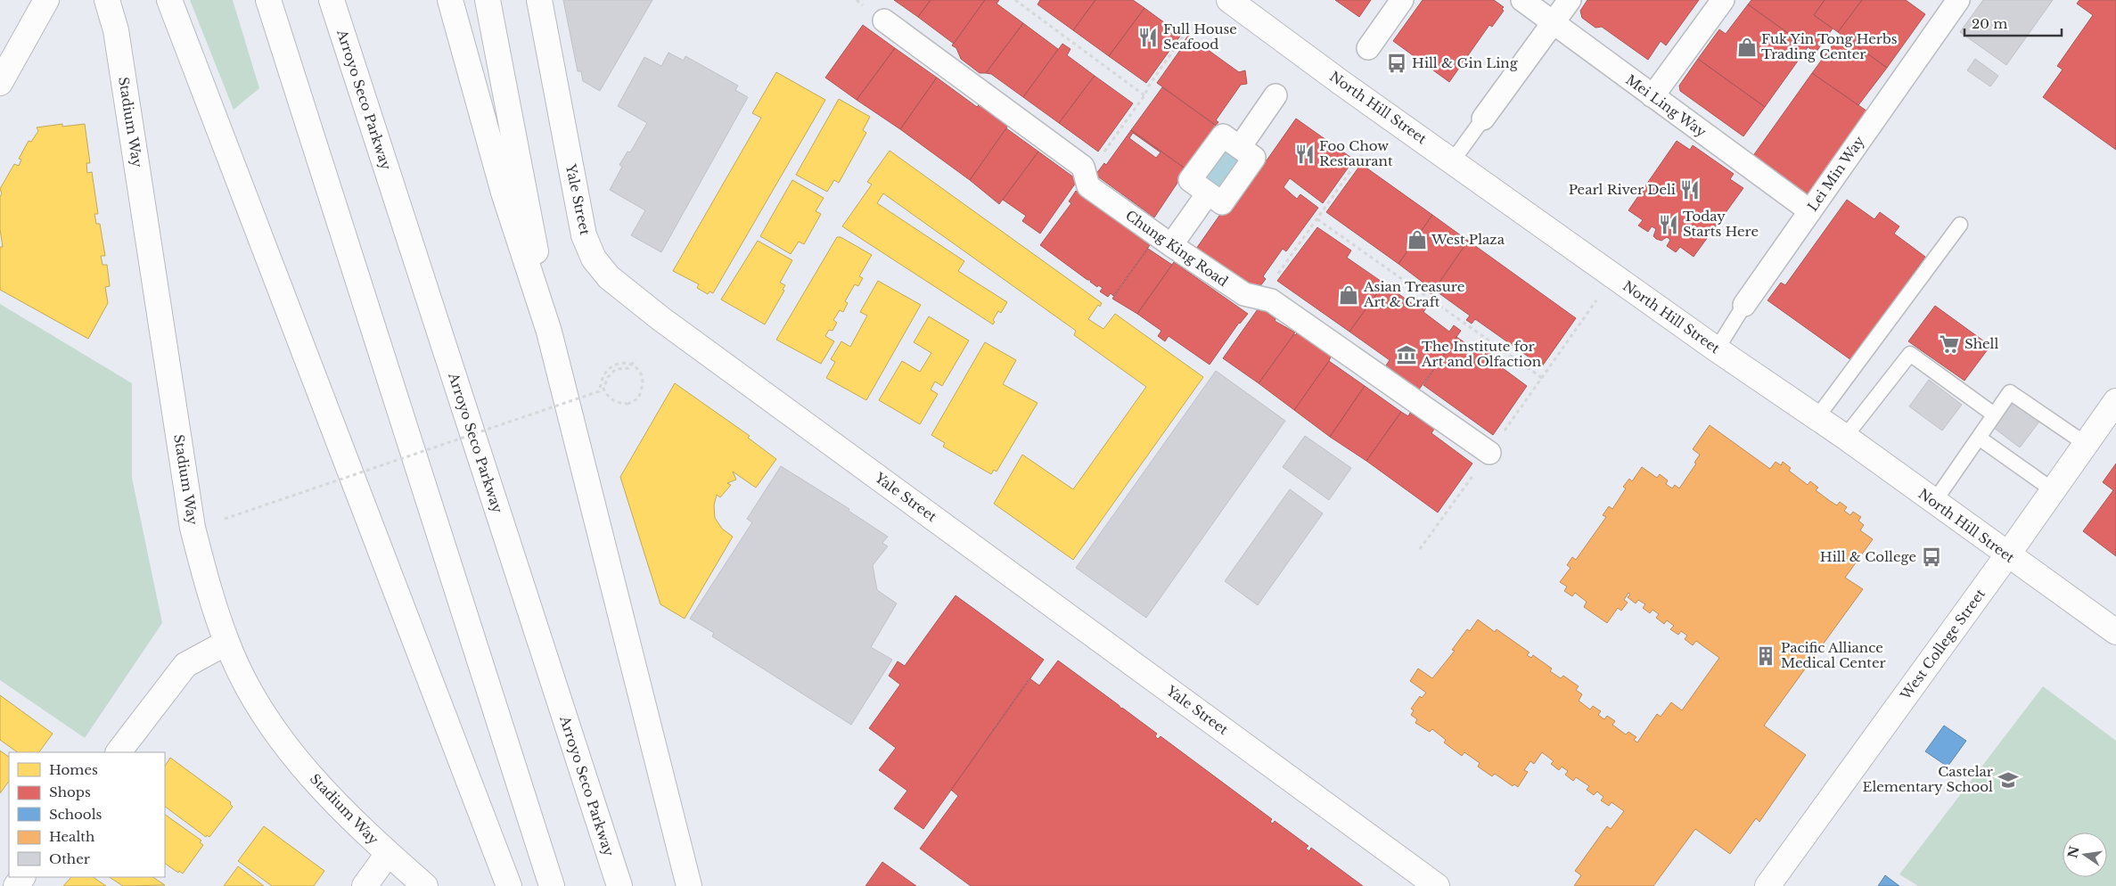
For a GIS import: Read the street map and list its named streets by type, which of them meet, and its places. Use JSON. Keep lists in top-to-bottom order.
{
  "streets": {
    "main road": [
      "Arroyo Seco Parkway",
      "North Hill Street",
      "Stadium Way",
      "Yale Street",
      "West College Street"
    ],
    "street": ["Mei Ling Way", "Lei Min Way", "Chung King Road"]
  },
  "crossings": [
    ["Mei Ling Way", "Lei Min Way"],
    ["North Hill Street", "Lei Min Way"],
    ["North Hill Street", "West College Street"]
  ],
  "places": {
    "restaurant": [
      "Full House Seafood",
      "Foo Chow Restaurant",
      "Pearl River Deli",
      "Today Starts Here"
    ],
    "shop": ["Fuk Yin Tong Herbs Trading Center", "West Plaza", "Asian Treasure Art & Craft"],
    "bus stop": ["Hill & Gin Ling", "Hill & College"],
    "supermarket": ["Shell"],
    "museum": ["The Institute for Art and Olfaction"],
    "building": ["Pacific Alliance Medical Center"],
    "school or university": ["Castelar Elementary School"]
  },
  "legend": [
    "Homes",
    "Shops",
    "Schools",
    "Health",
    "Other"
  ],
  "scale_bar": "20 m",
  "north": "left"
}
